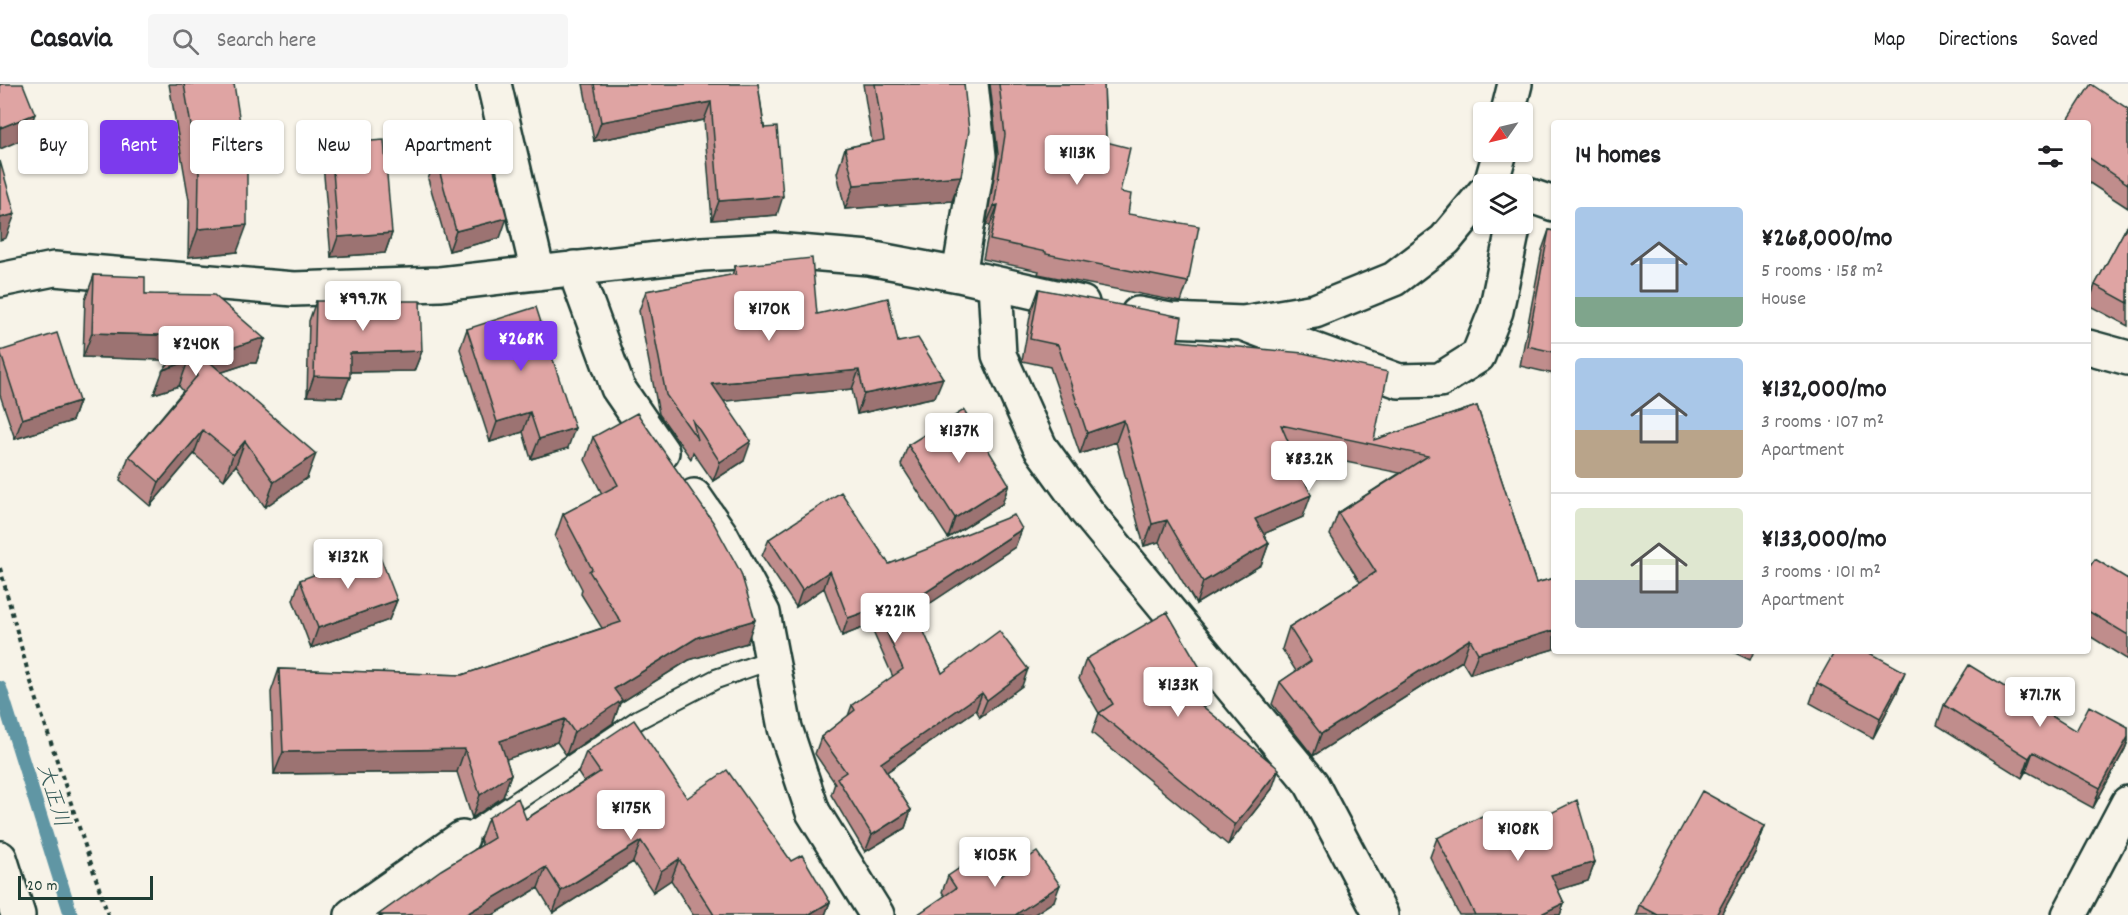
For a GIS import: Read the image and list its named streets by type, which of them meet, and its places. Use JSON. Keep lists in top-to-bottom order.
{
  "water": ["大正川"],
  "scale_bar": "20 m",
  "north": "bottom left",
  "page": {
    "header": "Casavia",
    "search": "Search here",
    "nav": ["Map", "Directions", "Saved"],
    "chip": [
      "Buy",
      "Rent",
      "Filters",
      "New",
      "Apartment"
    ],
    "heading": "14 homes",
    "price": [
      "¥113K",
      "¥99.7K",
      "¥170K",
      "¥268K",
      "¥240K",
      "¥137K",
      "¥83.2K",
      "¥132K",
      "¥221K",
      "¥133K",
      "¥71.7K",
      "¥175K",
      "¥108K",
      "¥105K"
    ],
    "list": [
      {
        "name": "¥268,000/mo",
        "note": "5 rooms · 158 m² · House"
      },
      {
        "name": "¥132,000/mo",
        "note": "3 rooms · 107 m² · Apartment"
      },
      {
        "name": "¥133,000/mo",
        "note": "3 rooms · 101 m² · Apartment"
      }
    ],
    "scale": "20 m"
  }
}
